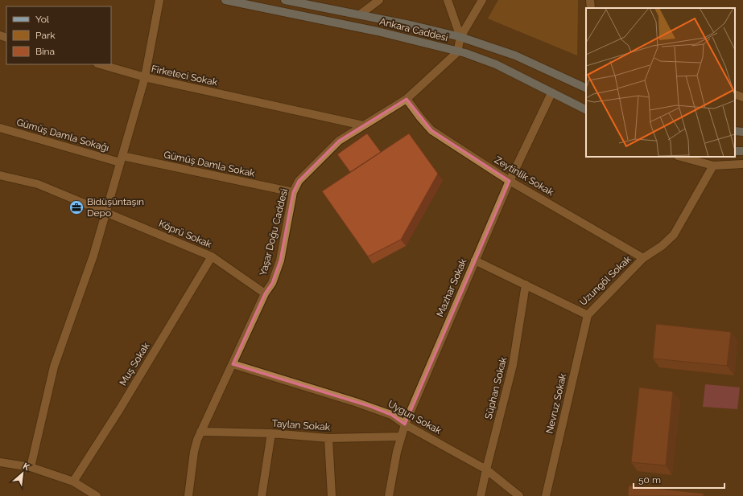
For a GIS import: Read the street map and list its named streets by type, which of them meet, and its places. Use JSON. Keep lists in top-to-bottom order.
{
  "streets": {
    "main road": ["Ankara Caddesi"],
    "street": [
      "Firketeci Sokak",
      "Gümüş Damla Sokağı",
      "Gümüş Damla Sokak",
      "Zeytinlik Sokak",
      "Yaşar Doğu Caddesi",
      "Köprü Sokak",
      "Uzungöl Sokak",
      "Mazhar Sokak",
      "Muş Sokak",
      "Süphan Sokak",
      "Nevruz Sokak",
      "Uygun Sokak",
      "Taylan Sokak"
    ]
  },
  "crossings": [
    ["Ankara Caddesi", "Yaşar Doğu Caddesi"],
    ["Ankara Caddesi", "Mazhar Sokak"],
    ["Firketeci Sokak", "Gümüş Damla Sokağı"],
    ["Firketeci Sokak", "Gümüş Damla Sokak"],
    ["Firketeci Sokak", "Yaşar Doğu Caddesi"],
    ["Firketeci Sokak", "Köprü Sokak"],
    ["Gümüş Damla Sokağı", "Gümüş Damla Sokak"],
    ["Gümüş Damla Sokak", "Yaşar Doğu Caddesi"],
    ["Zeytinlik Sokak", "Yaşar Doğu Caddesi"],
    ["Zeytinlik Sokak", "Uzungöl Sokak"],
    ["Zeytinlik Sokak", "Mazhar Sokak"],
    ["Yaşar Doğu Caddesi", "Köprü Sokak"],
    ["Yaşar Doğu Caddesi", "Uygun Sokak"],
    ["Yaşar Doğu Caddesi", "Taylan Sokak"],
    ["Köprü Sokak", "Muş Sokak"],
    ["Uzungöl Sokak", "Mazhar Sokak"],
    ["Uzungöl Sokak", "Süphan Sokak"],
    ["Uzungöl Sokak", "Nevruz Sokak"],
    ["Mazhar Sokak", "Uygun Sokak"],
    ["Mazhar Sokak", "Taylan Sokak"],
    ["Süphan Sokak", "Uygun Sokak"]
  ],
  "places": {
    "office": ["Bidüşüntaşın Depo"]
  },
  "legend": ["Yol", "Park", "Bina"],
  "scale_bar": "50 m",
  "north": "top right"
}
